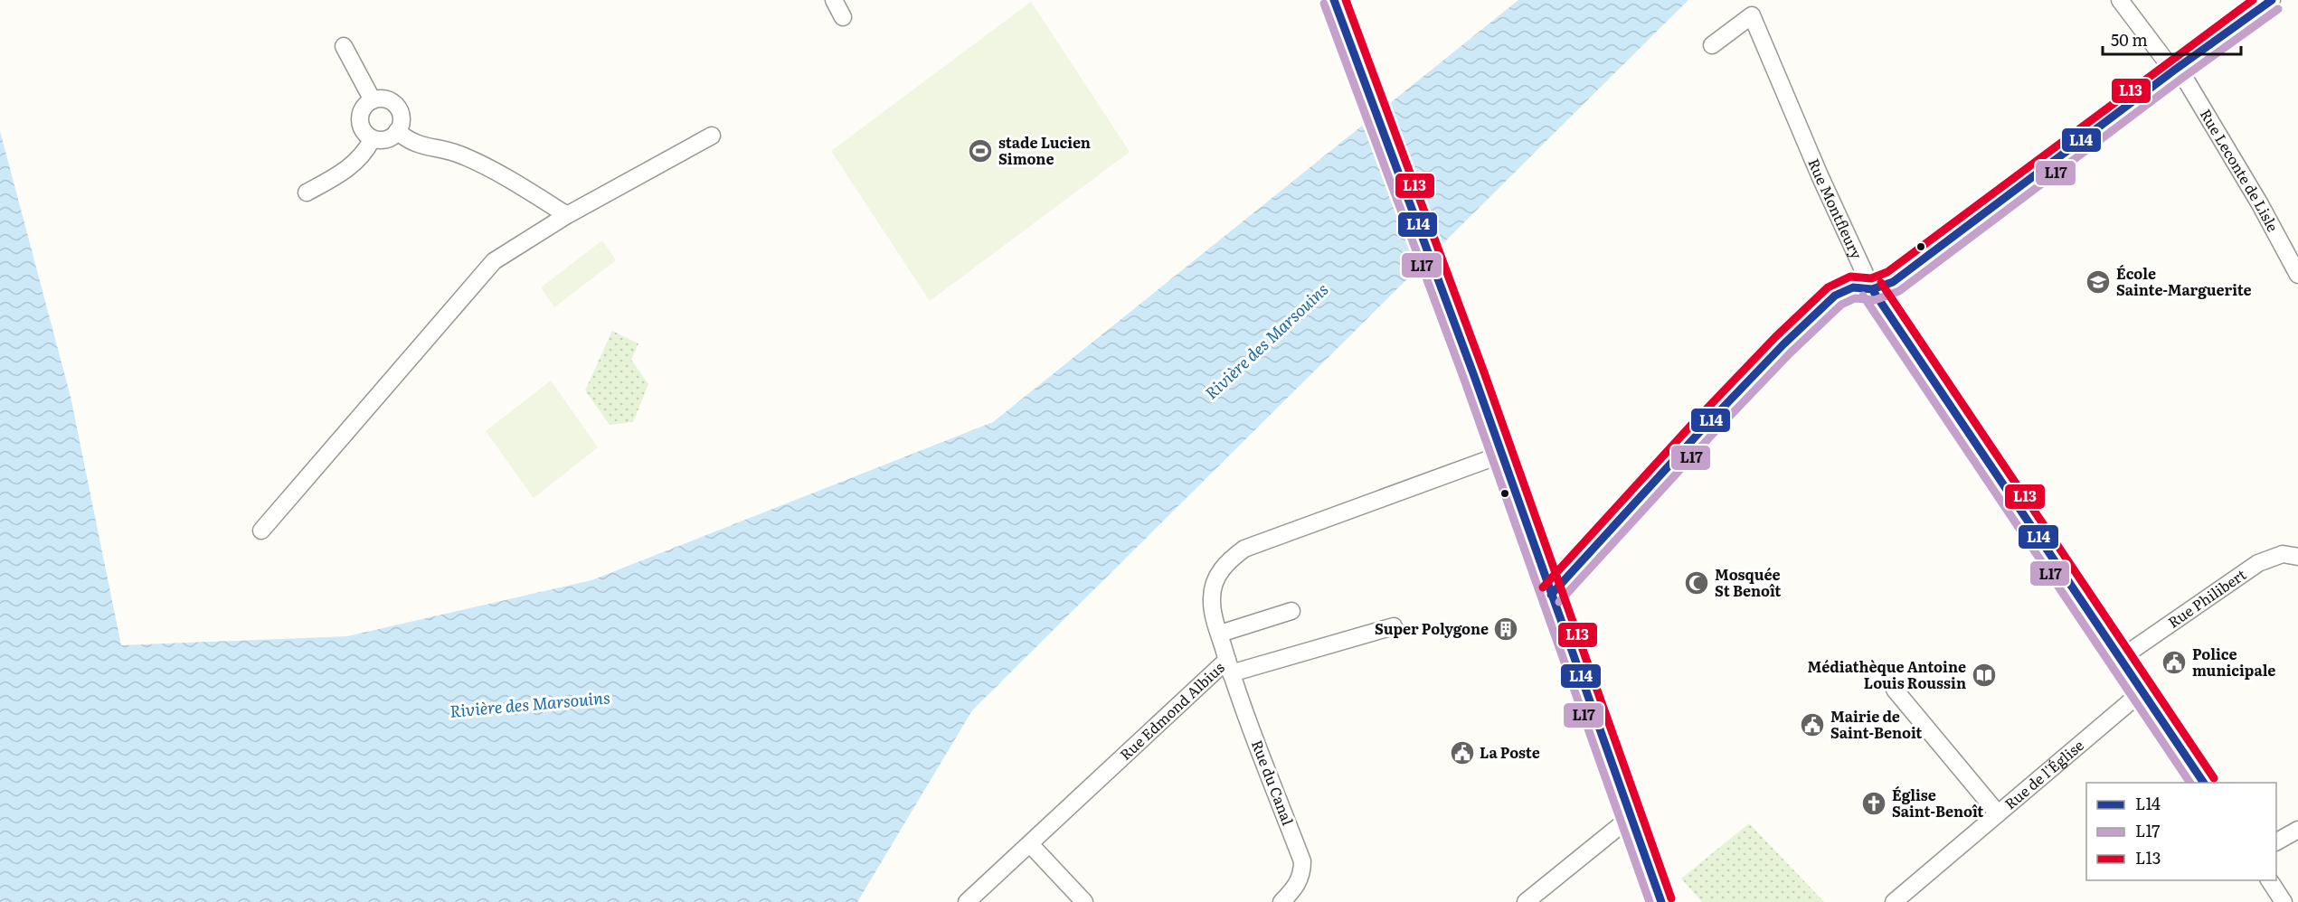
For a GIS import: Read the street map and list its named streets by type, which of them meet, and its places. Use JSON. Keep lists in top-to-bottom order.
{
  "streets": {
    "street": [
      "Rue Leconte de Lisle",
      "Rue Montfleury",
      "Rue Philibert",
      "Rue Edmond Albius",
      "Rue de l'Église",
      "Rue du Canal"
    ]
  },
  "crossings": [
    ["Rue Montfleury", "Rue Philibert"],
    ["Rue Montfleury", "Rue de l'Église"],
    ["Rue Edmond Albius", "Rue du Canal"]
  ],
  "water": ["Rivière des Marsouins"],
  "places": {
    "sports": ["stade Lucien Simone"],
    "school or university": ["École Sainte-Marguerite"],
    "mosque": ["Mosquée St Benoît"],
    "building": ["Super Polygone"],
    "public building": ["Police municipale", "Mairie de Saint-Benoit", "La Poste"],
    "library": ["Médiathèque Antoine Louis Roussin"],
    "church": ["Église Saint-Benoît"]
  },
  "lines": ["transit line L14", "transit line L13", "transit line L17"],
  "legend": ["L14", "L17", "L13"],
  "scale_bar": "50 m"
}
